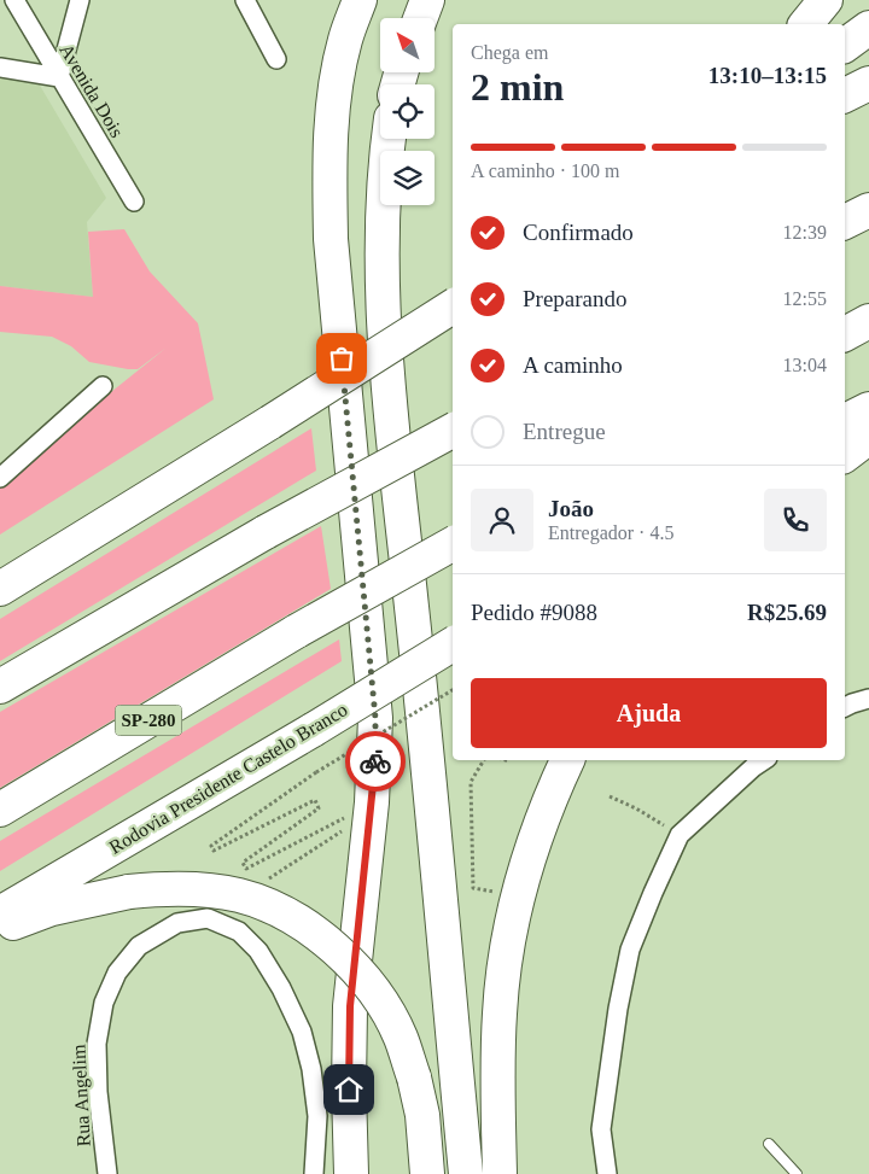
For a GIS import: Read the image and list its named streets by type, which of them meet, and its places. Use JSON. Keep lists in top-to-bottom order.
{
  "streets": {
    "highway": ["SP-280", "Rodovia Presidente Castelo Branco"],
    "street": ["Avenida Dois", "Rua Angelim"]
  },
  "north": "top left",
  "page": {
    "heading": ["2 min", "Chega em", "13:10–13:15"],
    "panel": [
      "João",
      "Entregador · 4.5",
      "Pedido #9088",
      "R$25.69"
    ],
    "bar": "A caminho · 100 m",
    "list": [
      ["Confirmado", "12:39"],
      ["Preparando", "12:55"],
      ["A caminho", "13:04"],
      "Entregue"
    ],
    "buttons": "Ajuda"
  }
}
